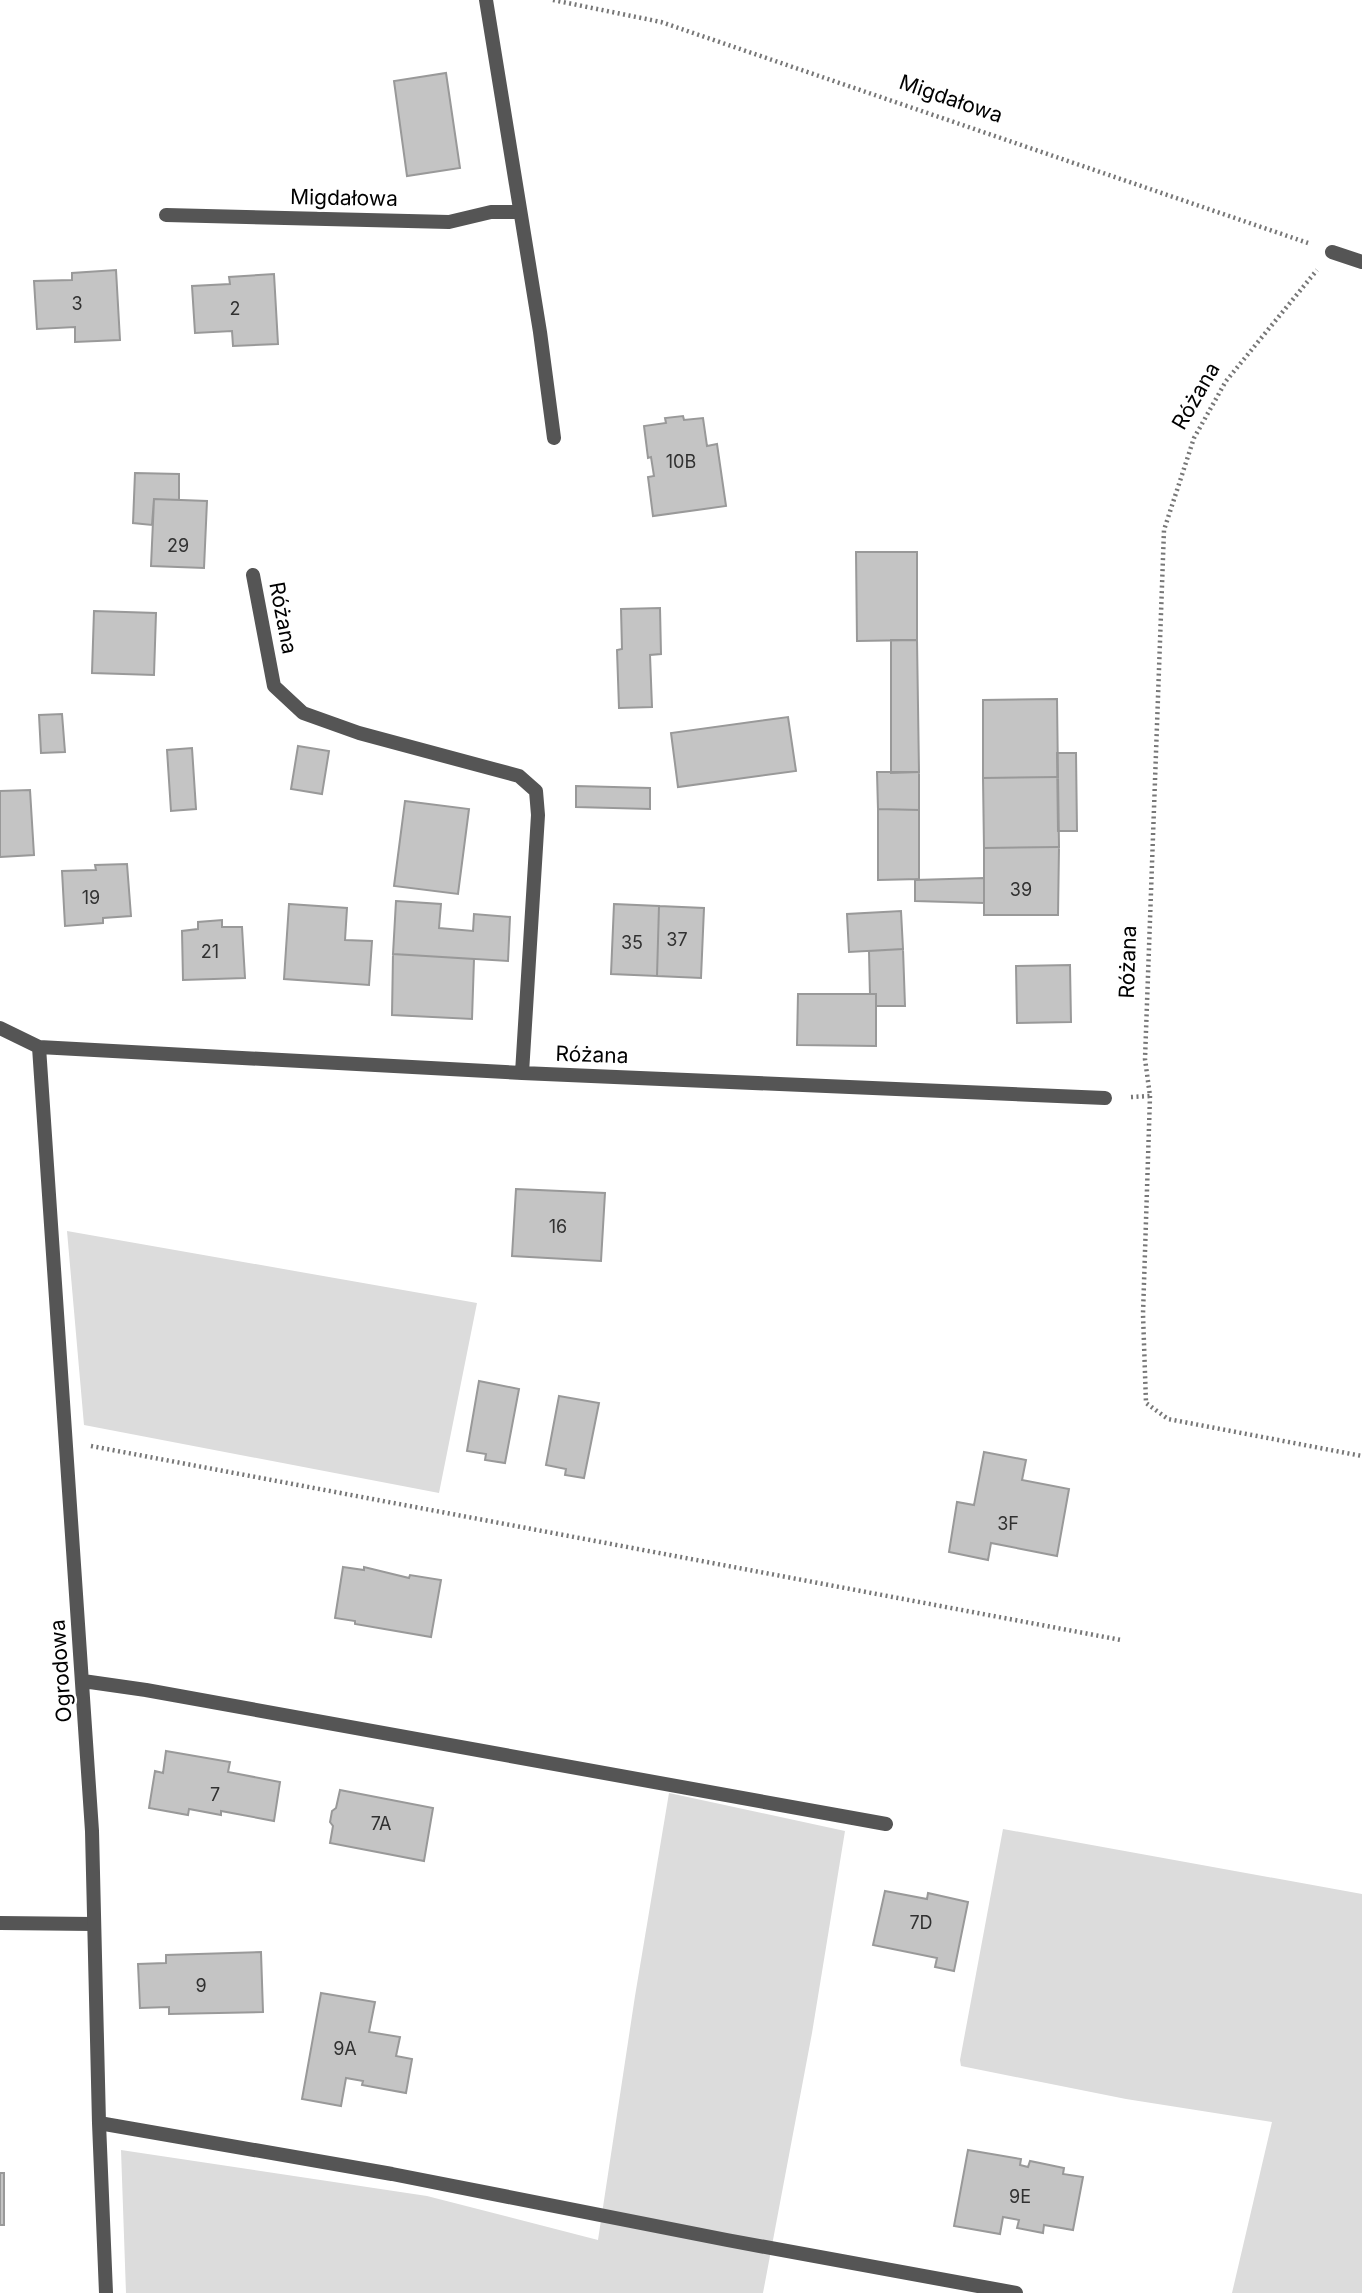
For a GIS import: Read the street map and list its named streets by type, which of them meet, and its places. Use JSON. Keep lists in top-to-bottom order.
{
  "streets": {
    "street": ["Migdałowa", "Różana", "Ogrodowa"]
  },
  "crossings": [
    ["Migdałowa", "Różana"],
    ["Różana", "Ogrodowa"]
  ],
  "house_numbers": [
    "3",
    "2",
    "10B",
    "29",
    "39",
    "19",
    "37",
    "35",
    "21",
    "16",
    "3F",
    "7",
    "7A",
    "7D",
    "9",
    "9A",
    "9E"
  ]
}
